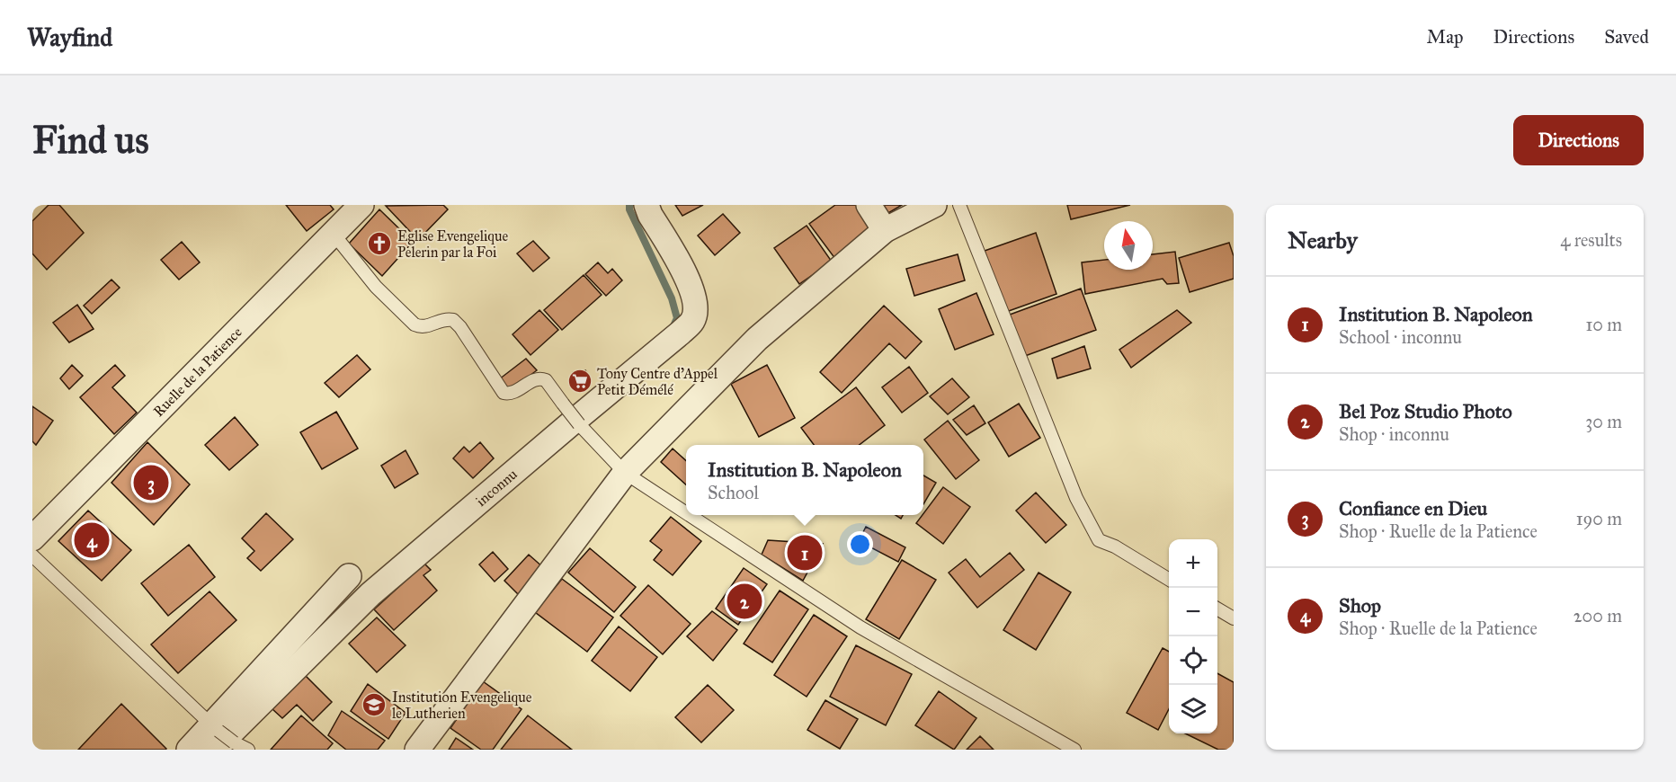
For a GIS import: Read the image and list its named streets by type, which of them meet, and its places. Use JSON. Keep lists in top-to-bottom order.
{
  "streets": {
    "street": ["Ruelle de la Patience", "inconnu"]
  },
  "places": {
    "church": ["Eglise Evengelique Pelerin par la Foi"],
    "supermarket": ["Tony Centre d'Appel Petit Démélé"],
    "school or university": ["Institution Evengelique le Lutherien"]
  },
  "north": "top",
  "page": {
    "header": "Wayfind",
    "nav": ["Map", "Directions", "Saved"],
    "buttons": "Directions",
    "title": "Find us",
    "heading": ["Nearby", "4 results"],
    "list": [
      {
        "mark": "1",
        "name": "Institution B. Napoleon",
        "note": "School · inconnu",
        "value": "10 m"
      },
      {
        "mark": "2",
        "name": "Bel Poz Studio Photo",
        "note": "Shop · inconnu",
        "value": "30 m"
      },
      {
        "mark": "3",
        "name": "Confiance en Dieu",
        "note": "Shop · Ruelle de la Patience",
        "value": "190 m"
      },
      {
        "mark": "4",
        "name": "Shop",
        "note": "Shop · Ruelle de la Patience",
        "value": "200 m"
      }
    ],
    "popup": ["Institution B. Napoleon", "School"],
    "pins": [
      "3",
      "4",
      "1",
      "2"
    ],
    "map_buttons": ["+", "−"]
  }
}
